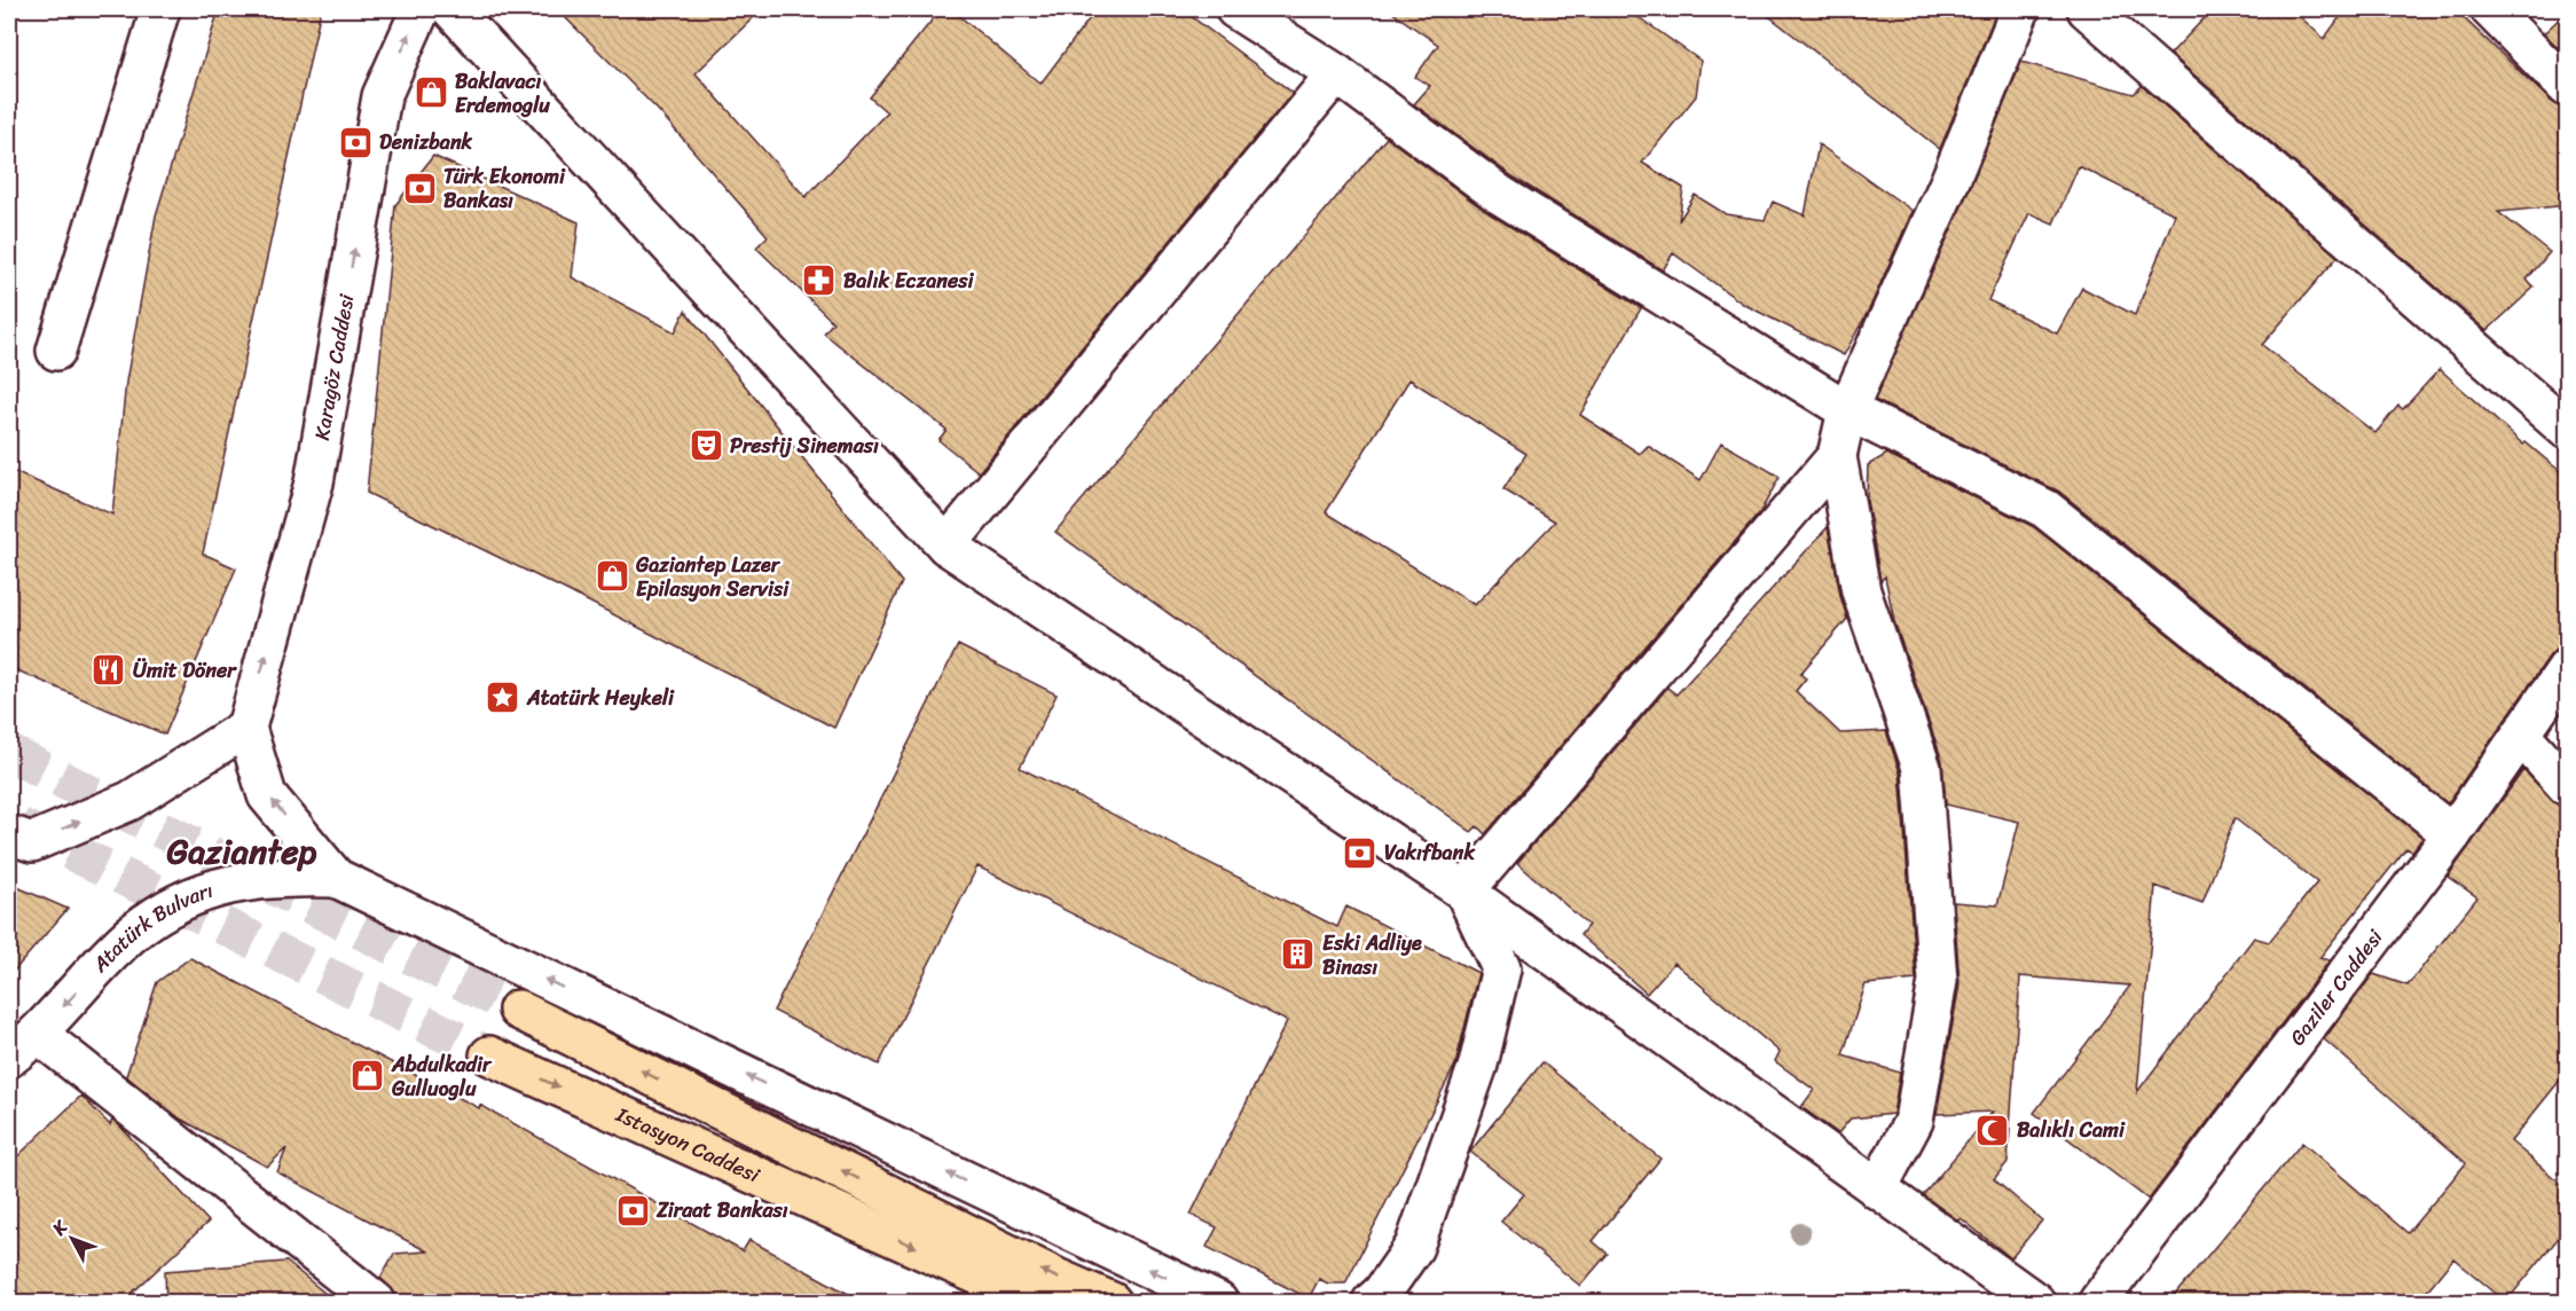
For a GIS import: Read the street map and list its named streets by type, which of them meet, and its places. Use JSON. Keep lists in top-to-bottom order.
{
  "streets": {
    "main road": ["Istasyon Caddesi"],
    "street": ["Karagöz Caddesi", "Atatürk Bulvarı", "Gaziler Caddesi"]
  },
  "districts": ["Gaziantep"],
  "places": {
    "shop": ["Baklavacı Erdemoglu", "Gaziantep Lazer Epilasyon Servisi", "Abdulkadir Gulluoglu"],
    "bank": [
      "Denizbank",
      "Türk Ekonomi Bankası",
      "Vakıfbank",
      "Ziraat Bankası"
    ],
    "pharmacy": ["Balık Eczanesi"],
    "theatre": ["Prestij Sineması"],
    "restaurant": ["Ümit Döner"],
    "place": ["Atatürk Heykeli"],
    "building": ["Eski Adliye Binası"],
    "mosque": ["Balıklı Cami"]
  },
  "north": "top left"
}
